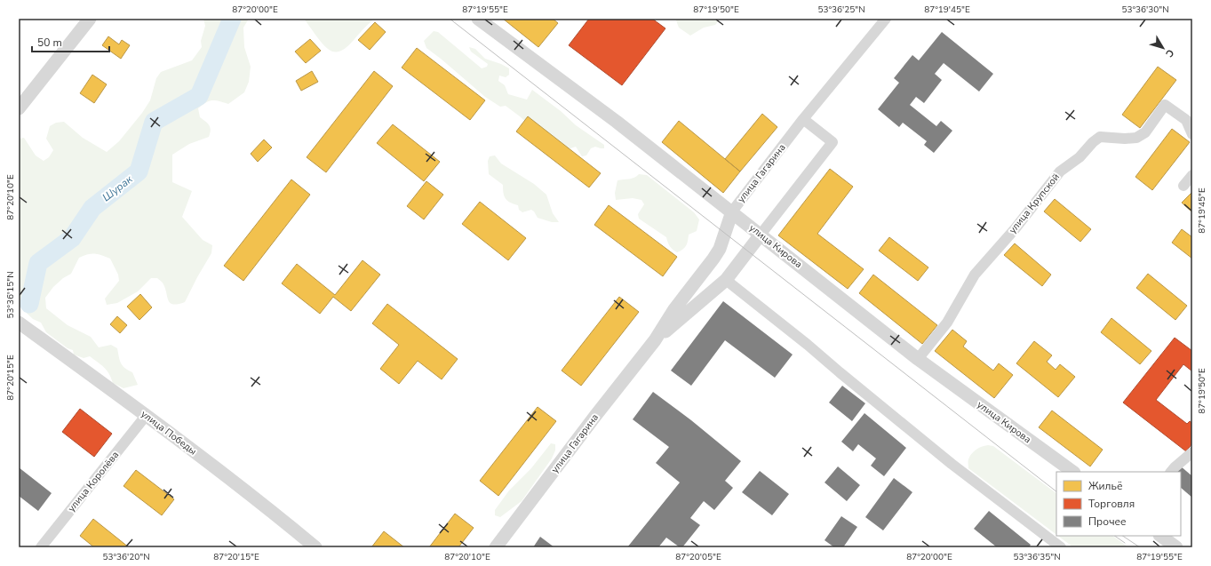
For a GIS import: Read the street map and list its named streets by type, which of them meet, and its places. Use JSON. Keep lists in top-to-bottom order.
{
  "streets": {
    "street": [
      "улица Гагарина",
      "улица Крупской",
      "улица Кирова",
      "улица Победы",
      "улица Королёва"
    ]
  },
  "crossings": [
    ["улица Гагарина", "улица Кирова"],
    ["улица Крупской", "улица Кирова"],
    ["улица Победы", "улица Королёва"]
  ],
  "water": ["Шурак"],
  "legend": ["Жильё", "Торговля", "Прочее"],
  "scale_bar": "50 m",
  "north": "bottom right",
  "coordinates": [
    "87°20'00\"E",
    "87°19'55\"E",
    "87°19'50\"E",
    "53°36'25\"N",
    "87°19'45\"E",
    "53°36'30\"N",
    "87°20'10\"E",
    "53°36'15\"N",
    "87°20'15\"E",
    "53°36'20\"N",
    "87°20'05\"E",
    "53°36'35\"N"
  ]
}
